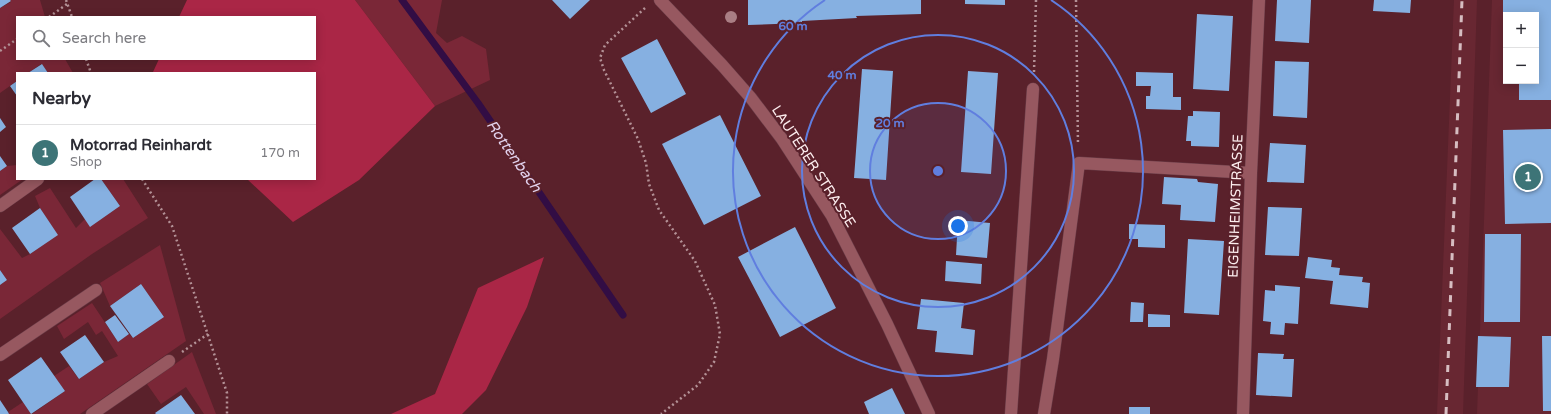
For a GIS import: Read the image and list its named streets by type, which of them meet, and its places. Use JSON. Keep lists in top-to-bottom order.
{
  "streets": {
    "street": ["LAUTERER STRASSE", "EIGENHEIMSTRASSE"]
  },
  "water": ["Rottenbach"],
  "page": {
    "map_buttons": ["+", "−"],
    "search": "Search here",
    "heading": "Nearby",
    "list": [
      {
        "mark": "1",
        "name": "Motorrad Reinhardt",
        "note": "Shop",
        "value": "170 m"
      }
    ],
    "pins": "1"
  },
  "rings": ["60 m", "40 m", "20 m"]
}
